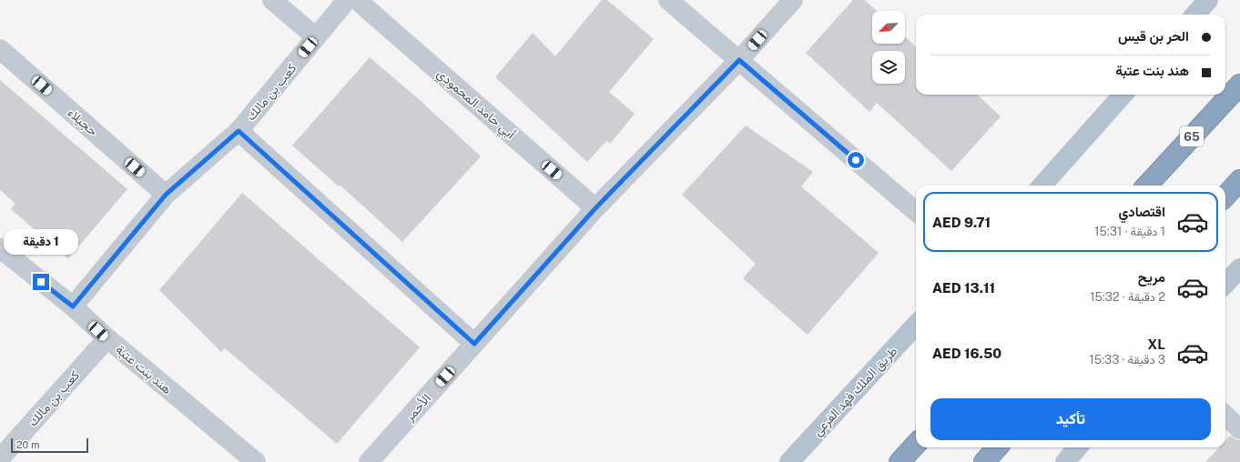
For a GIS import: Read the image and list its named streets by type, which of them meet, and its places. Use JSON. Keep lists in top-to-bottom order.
{
  "streets": {
    "highway": ["65"],
    "main road": ["طريق الملك فهد الفرعي"],
    "street": [
      "كعب بن مالك",
      "أبي حامد المحمودي",
      "حجيلاء",
      "هند بنت عتبة",
      "الأحمر"
    ]
  },
  "crossings": [
    ["كعب بن مالك", "حجيلاء"],
    ["كعب بن مالك", "هند بنت عتبة"],
    ["أبي حامد المحمودي", "الأحمر"]
  ],
  "scale_bar": "20 m",
  "north": "bottom left",
  "page": {
    "banner": ["الحر بن قيس", "هند بنت عتبة"],
    "list": [
      {
        "name": "اقتصادي",
        "note": "1 دقيقة · 15:31",
        "value": "AED 9.71"
      },
      {
        "name": "مريح",
        "note": "2 دقيقة · 15:32",
        "value": "AED 13.11"
      },
      {
        "name": "XL",
        "note": "3 دقيقة · 15:33",
        "value": "AED 16.50"
      }
    ],
    "bubble": "1 دقيقة",
    "buttons": "تأكيد",
    "scale": "20 m"
  }
}
